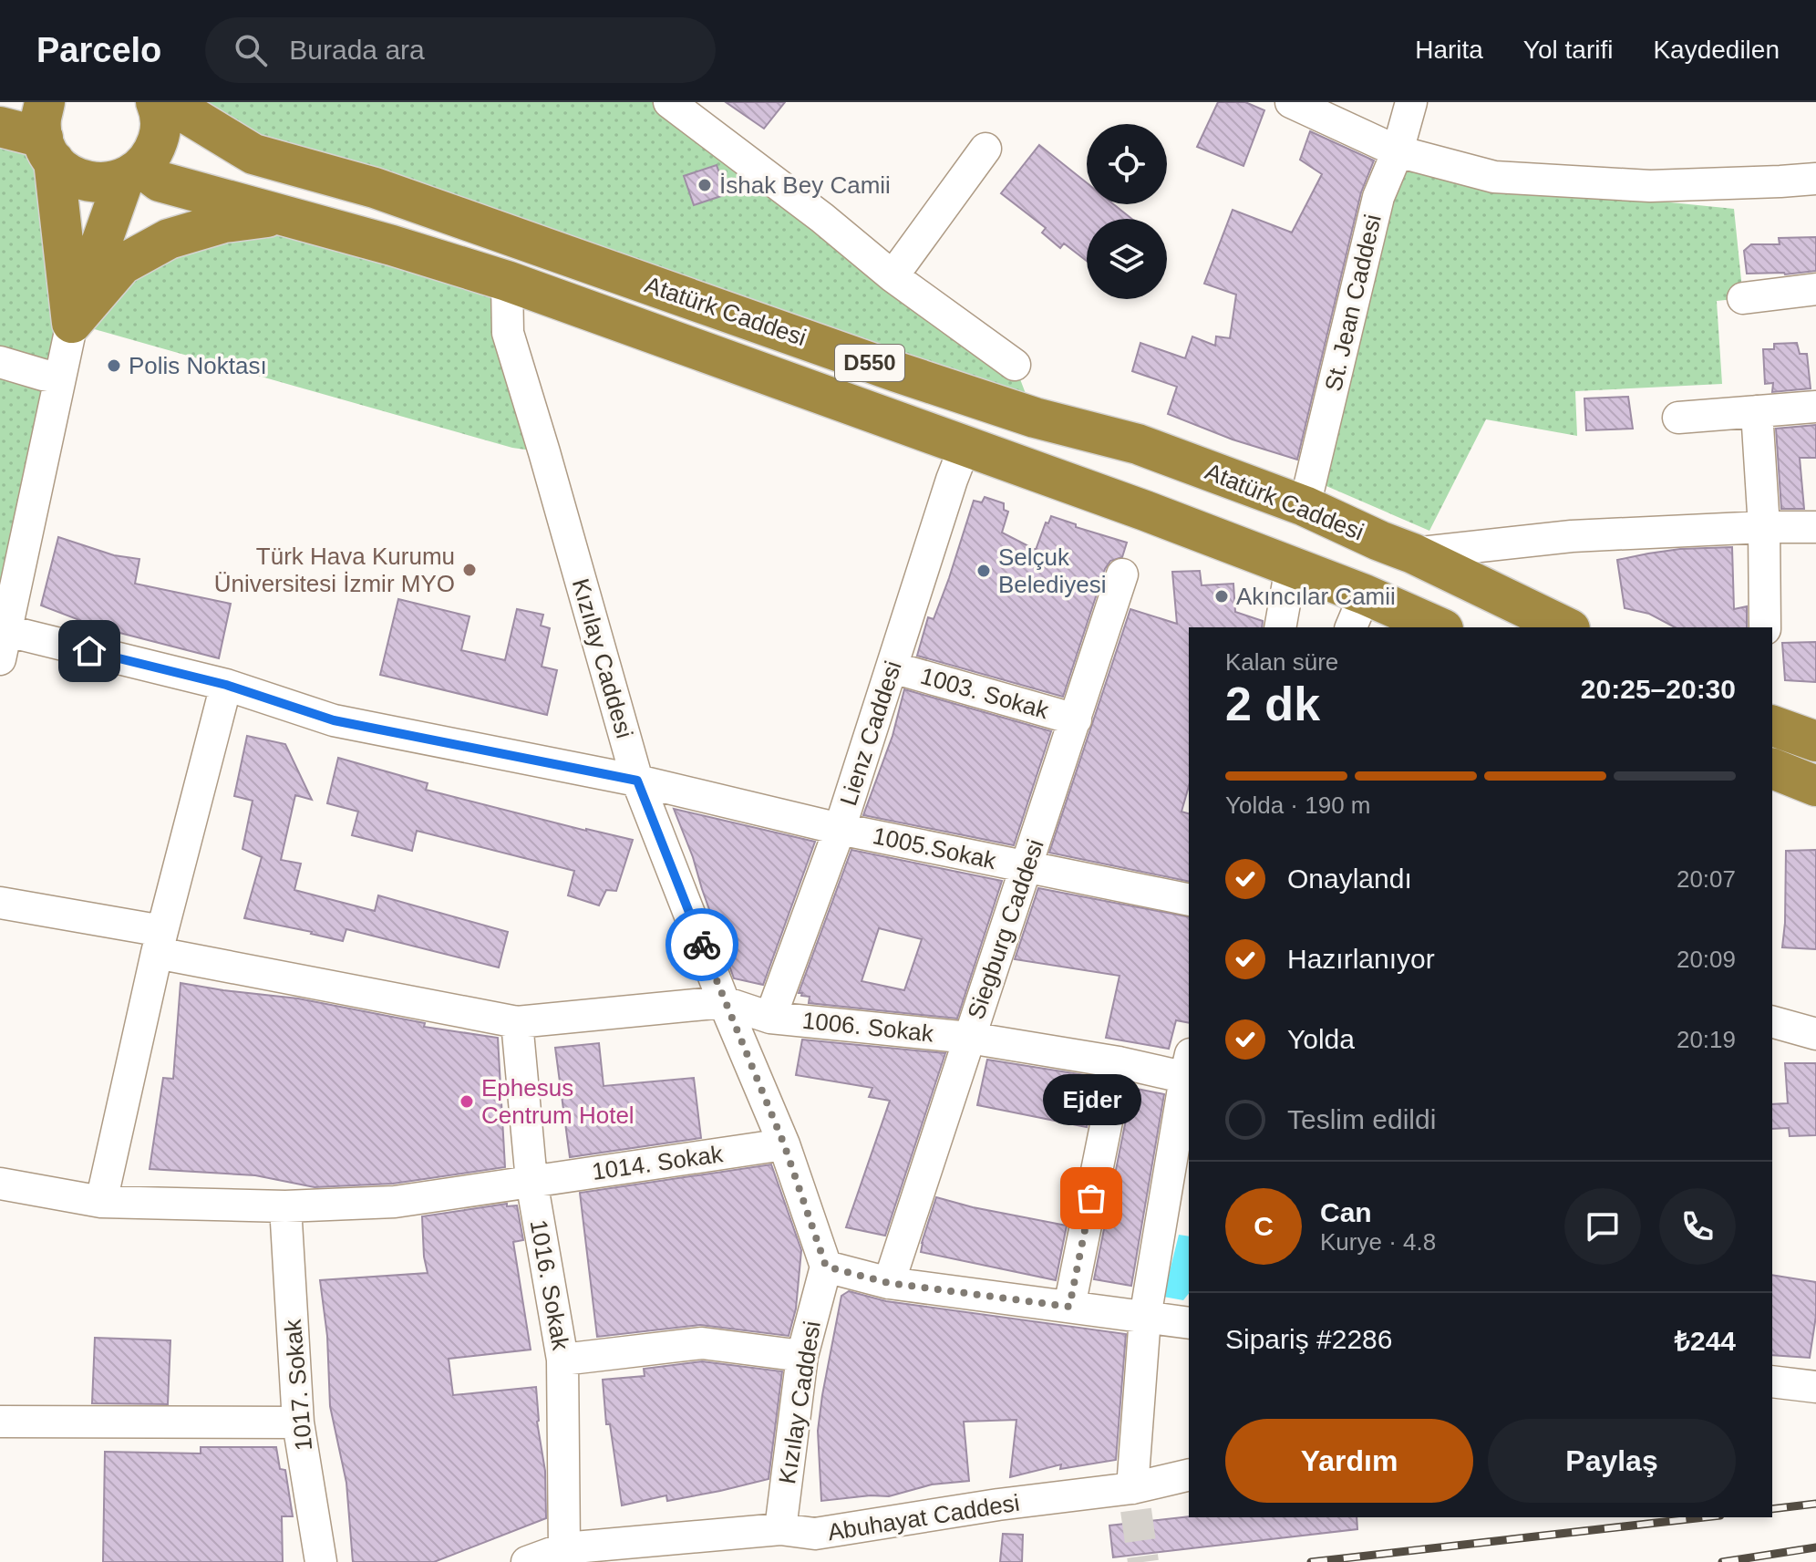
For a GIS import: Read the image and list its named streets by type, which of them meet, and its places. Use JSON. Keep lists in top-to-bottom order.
{
  "streets": {
    "highway": ["Atatürk Caddesi", "D550"],
    "street": [
      "St. Jean Caddesi",
      "Kızılay Caddesi",
      "1003. Sokak",
      "Lienz Caddesi",
      "1005.Sokak",
      "Siegburg Caddesi",
      "1006. Sokak",
      "1014. Sokak",
      "1016. Sokak",
      "1017. Sokak",
      "Abuhayat Caddesi"
    ]
  },
  "crossings": [
    ["St. Jean Caddesi", "Atatürk Caddesi"],
    ["Atatürk Caddesi", "Kızılay Caddesi"],
    ["Atatürk Caddesi", "Lienz Caddesi"],
    ["Kızılay Caddesi", "1005.Sokak"],
    ["Kızılay Caddesi", "1006. Sokak"],
    ["Kızılay Caddesi", "1014. Sokak"],
    ["Kızılay Caddesi", "Abuhayat Caddesi"],
    ["1003. Sokak", "Lienz Caddesi"],
    ["1003. Sokak", "Siegburg Caddesi"],
    ["Lienz Caddesi", "1005.Sokak"],
    ["Lienz Caddesi", "1006. Sokak"],
    ["1005.Sokak", "Siegburg Caddesi"],
    ["Siegburg Caddesi", "1006. Sokak"],
    ["1014. Sokak", "1016. Sokak"],
    ["1014. Sokak", "1017. Sokak"],
    ["1016. Sokak", "Abuhayat Caddesi"]
  ],
  "places": [
    "İshak Bey Camii",
    "Polis Noktası",
    "Türk Hava Kurumu Üniversitesi İzmir MYO",
    "Selçuk Belediyesi",
    "Akıncılar Camii",
    "Ephesus Centrum Hotel",
    "Ejder"
  ],
  "page": {
    "header": "Parcelo",
    "search": "Burada ara",
    "nav": ["Harita", "Yol tarifi", "Kaydedilen"],
    "heading": ["2 dk", "Kalan süre", "20:25–20:30"],
    "panel": [
      "Can",
      "Kurye · 4.8",
      "Sipariş #2286",
      "₺244"
    ],
    "bar": "Yolda · 190 m",
    "list": [
      ["Onaylandı", "20:07"],
      ["Hazırlanıyor", "20:09"],
      ["Yolda", "20:19"],
      "Teslim edildi"
    ],
    "bubble": "Ejder",
    "round": "C",
    "buttons": ["Yardım", "Paylaş"]
  }
}
